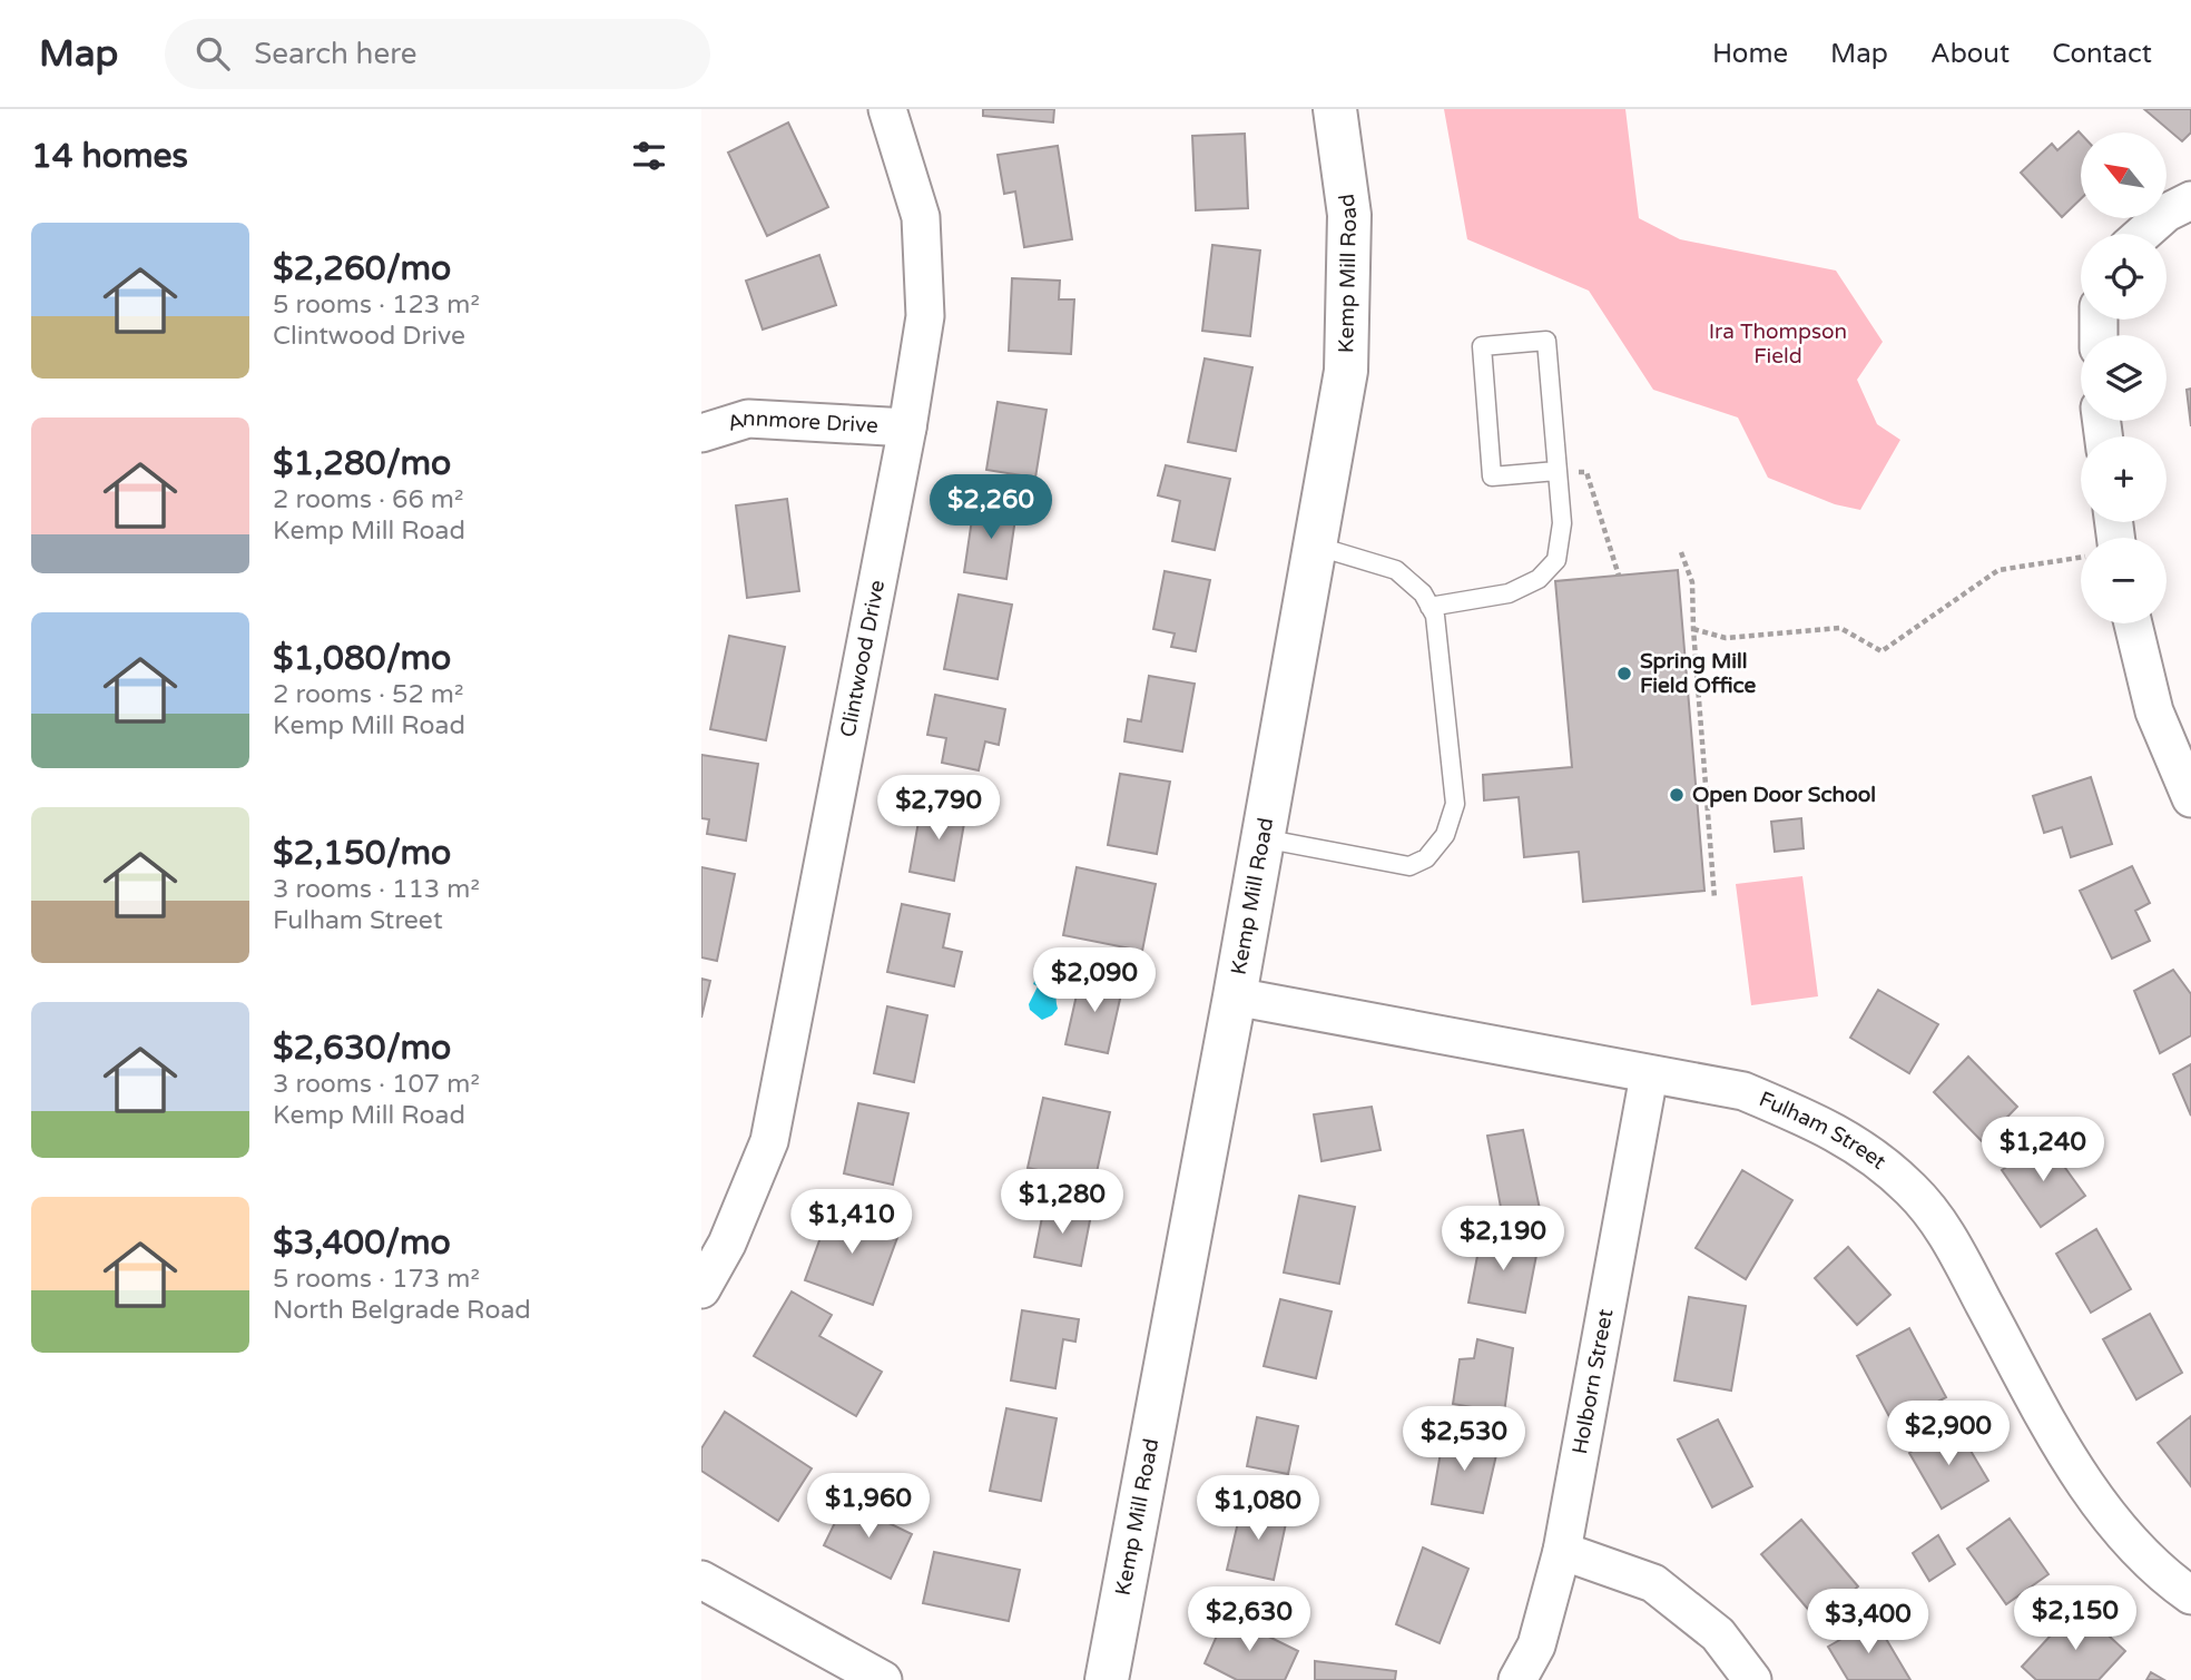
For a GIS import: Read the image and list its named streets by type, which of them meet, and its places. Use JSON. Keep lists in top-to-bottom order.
{
  "streets": {
    "street": [
      "Kemp Mill Road",
      "Annmore Drive",
      "Clintwood Drive",
      "Fulham Street",
      "Holborn Street"
    ]
  },
  "crossings": [
    ["Kemp Mill Road", "Fulham Street"],
    ["Annmore Drive", "Clintwood Drive"],
    ["Fulham Street", "Holborn Street"]
  ],
  "parks": ["Ira Thompson Field"],
  "places": ["Spring Mill Field Office", "Open Door School"],
  "north": "top left",
  "page": {
    "header": "Map",
    "search": "Search here",
    "nav": [
      "Home",
      "Map",
      "About",
      "Contact"
    ],
    "heading": "14 homes",
    "map_buttons": ["+", "−"],
    "list": [
      {
        "name": "$2,260/mo",
        "note": "5 rooms · 123 m² · Clintwood Drive"
      },
      {
        "name": "$1,280/mo",
        "note": "2 rooms · 66 m² · Kemp Mill Road"
      },
      {
        "name": "$1,080/mo",
        "note": "2 rooms · 52 m² · Kemp Mill Road"
      },
      {
        "name": "$2,150/mo",
        "note": "3 rooms · 113 m² · Fulham Street"
      },
      {
        "name": "$2,630/mo",
        "note": "3 rooms · 107 m² · Kemp Mill Road"
      },
      {
        "name": "$3,400/mo",
        "note": "5 rooms · 173 m² · North Belgrade Road"
      }
    ],
    "price": [
      "$2,260",
      "$2,790",
      "$2,090",
      "$1,240",
      "$1,280",
      "$1,410",
      "$2,190",
      "$2,900",
      "$2,530",
      "$1,960",
      "$1,080",
      "$2,150",
      "$2,630",
      "$3,400"
    ]
  }
}
